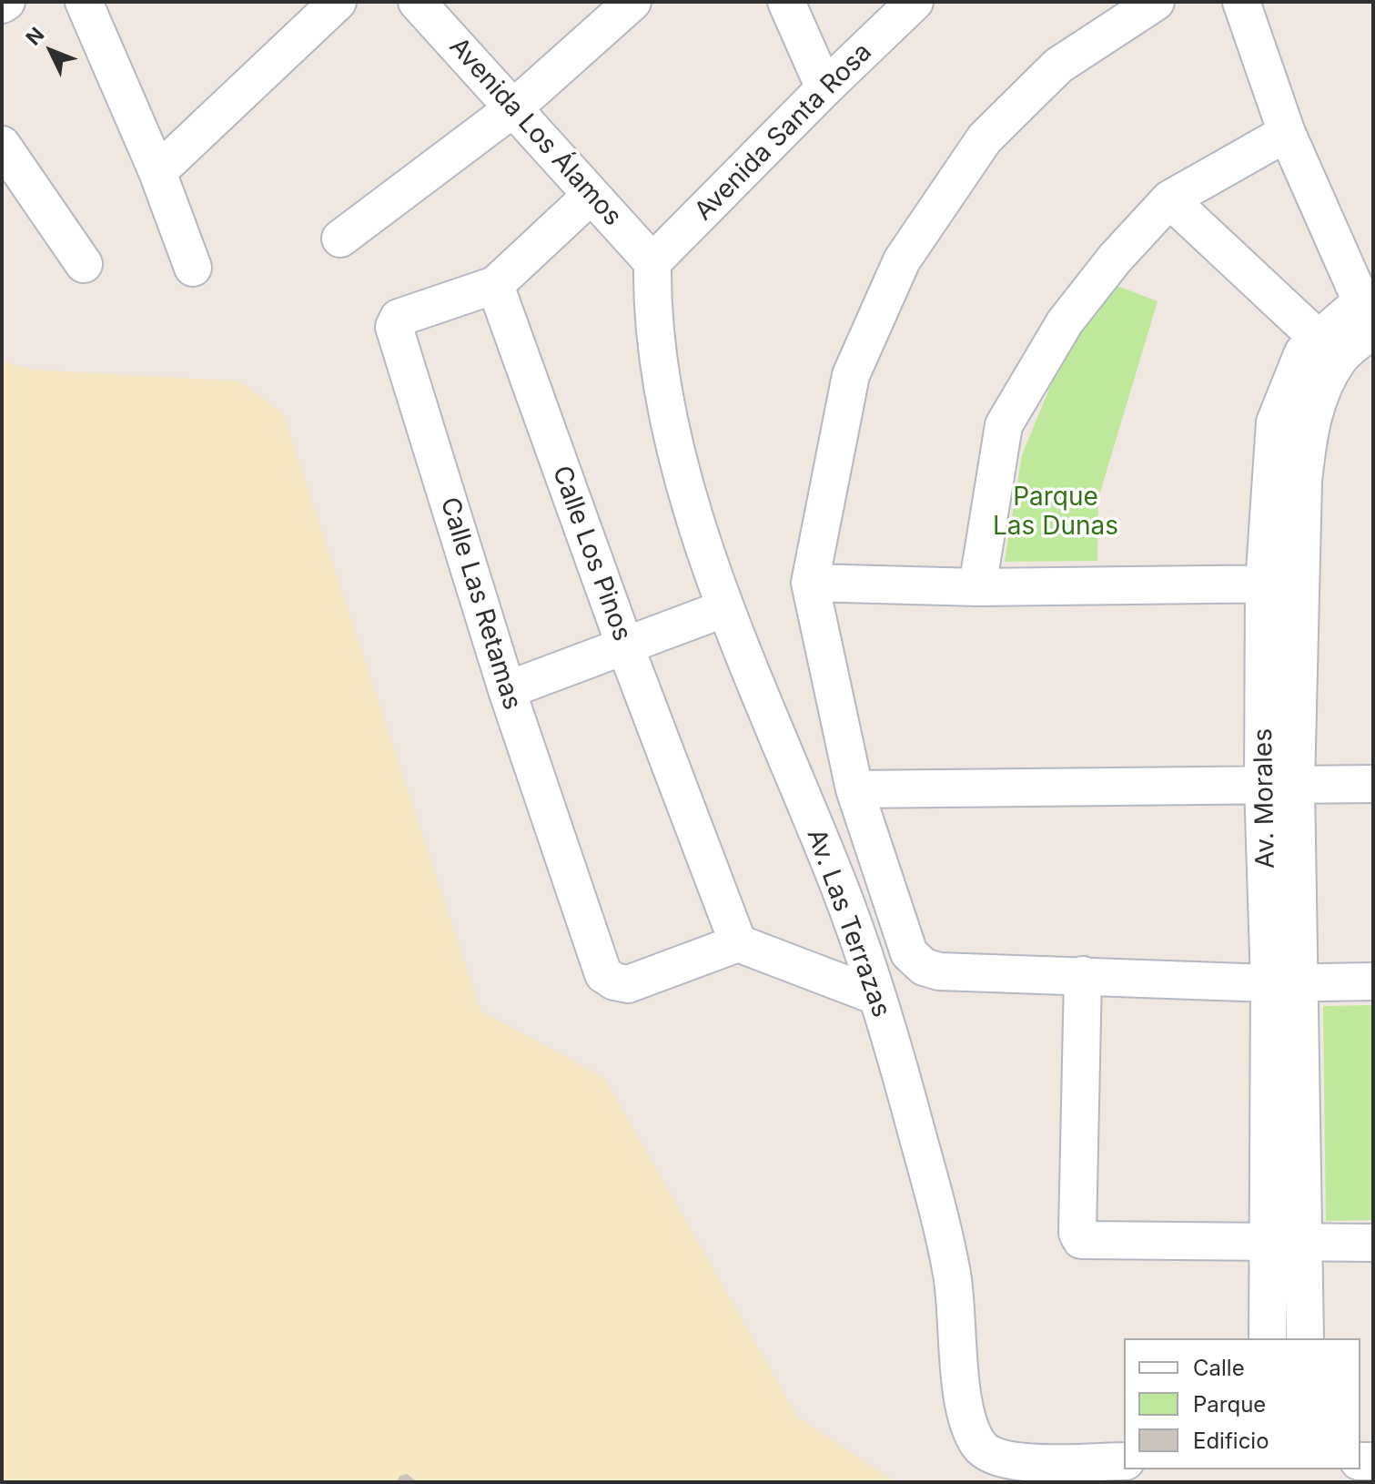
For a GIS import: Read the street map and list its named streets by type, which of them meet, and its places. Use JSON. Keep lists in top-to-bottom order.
{
  "streets": {
    "street": [
      "Avenida Los Álamos",
      "Avenida Santa Rosa",
      "Calle Los Pinos",
      "Calle Las Retamas",
      "Av. Morales",
      "Av. Las Terrazas"
    ]
  },
  "crossings": [
    ["Avenida Los Álamos", "Avenida Santa Rosa"],
    ["Avenida Los Álamos", "Av. Las Terrazas"],
    ["Avenida Santa Rosa", "Av. Las Terrazas"],
    ["Calle Los Pinos", "Calle Las Retamas"]
  ],
  "parks": ["Parque Las Dunas"],
  "legend": ["Calle", "Parque", "Edificio"],
  "north": "top left"
}
